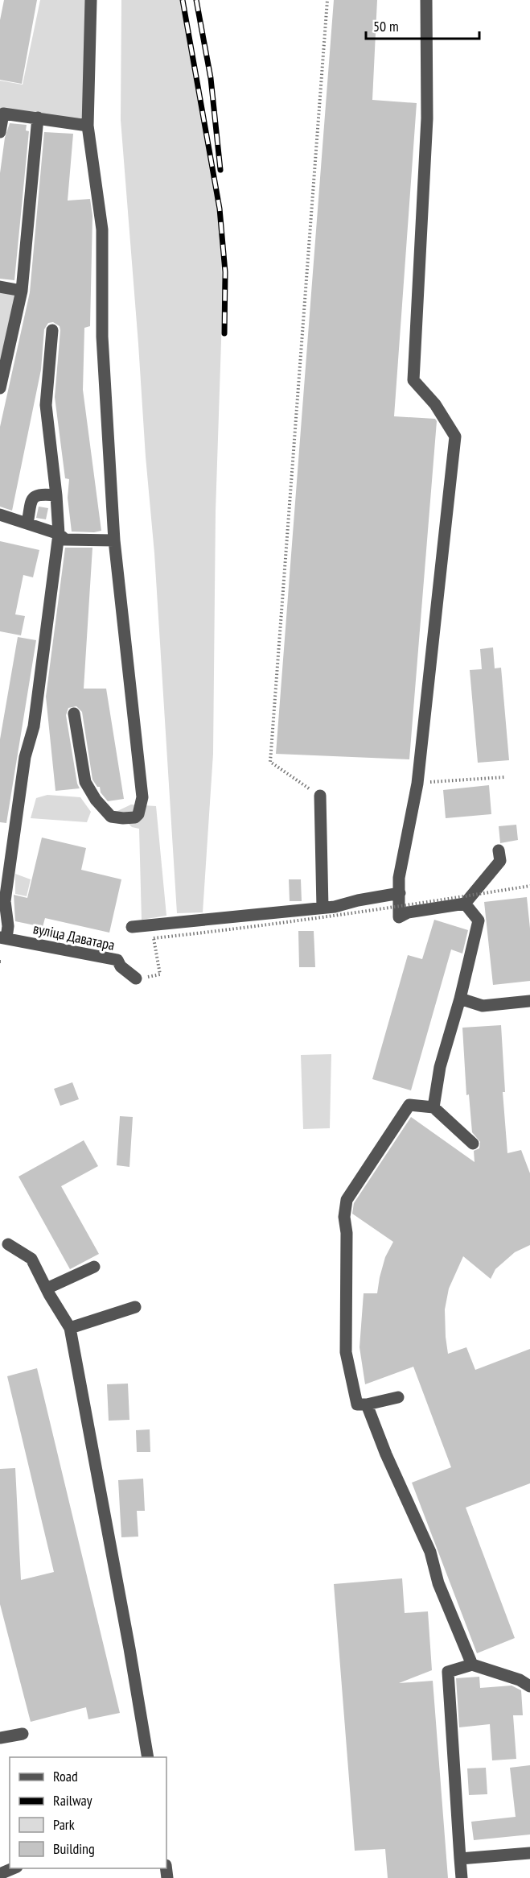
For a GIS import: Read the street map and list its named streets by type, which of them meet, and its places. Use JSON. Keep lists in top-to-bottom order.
{
  "streets": {
    "street": ["вуліца Даватара"]
  },
  "legend": [
    "Road",
    "Railway",
    "Park",
    "Building"
  ],
  "scale_bar": "50 m"
}
